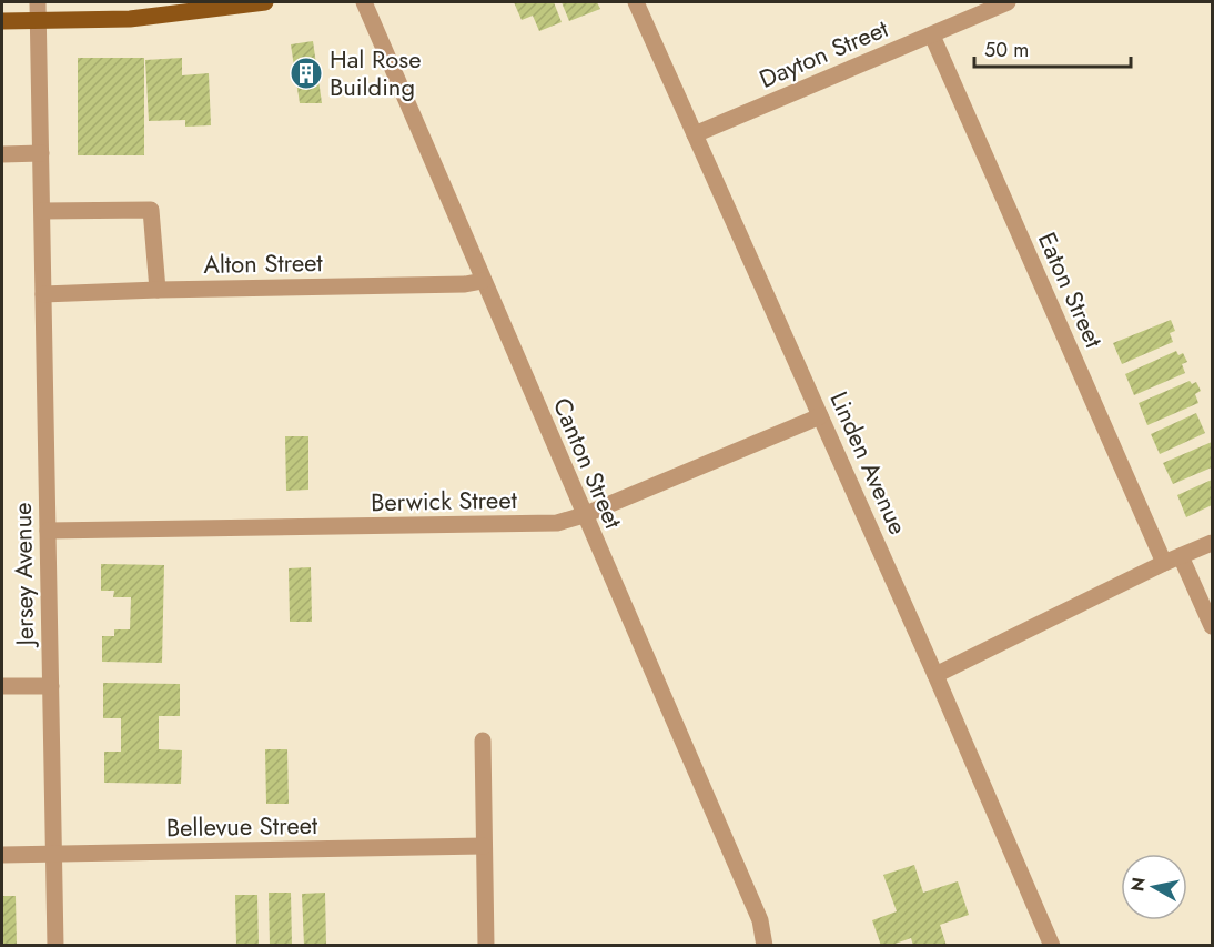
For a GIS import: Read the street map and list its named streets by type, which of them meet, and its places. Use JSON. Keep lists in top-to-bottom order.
{
  "streets": {
    "street": [
      "Dayton Street",
      "Alton Street",
      "Eaton Street",
      "Canton Street",
      "Linden Avenue",
      "Berwick Street",
      "Jersey Avenue",
      "Bellevue Street"
    ]
  },
  "crossings": [
    ["Dayton Street", "Eaton Street"],
    ["Dayton Street", "Linden Avenue"],
    ["Alton Street", "Canton Street"],
    ["Alton Street", "Jersey Avenue"],
    ["Canton Street", "Berwick Street"],
    ["Linden Avenue", "Berwick Street"],
    ["Berwick Street", "Jersey Avenue"],
    ["Jersey Avenue", "Bellevue Street"]
  ],
  "places": {
    "building": ["Hal Rose Building"]
  },
  "scale_bar": "50 m",
  "north": "left"
}
